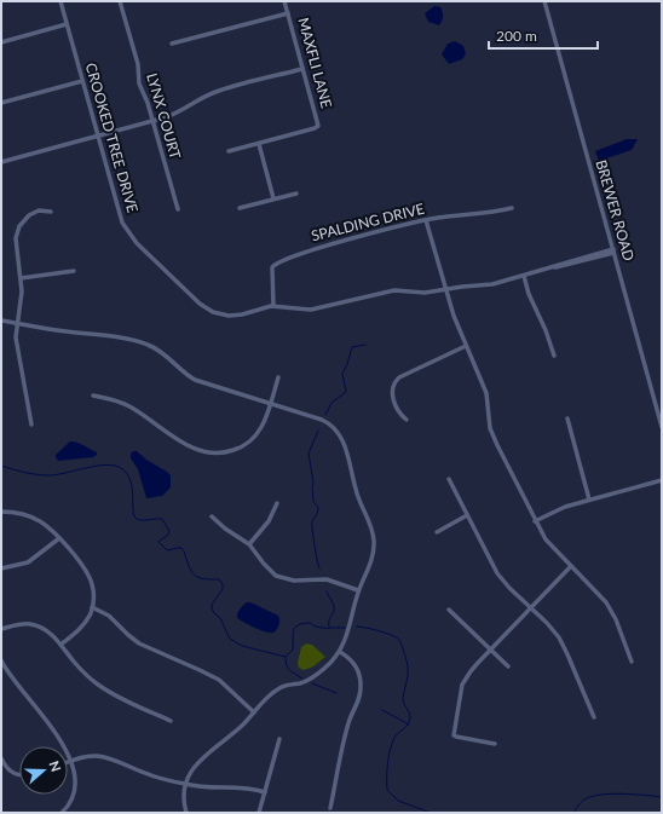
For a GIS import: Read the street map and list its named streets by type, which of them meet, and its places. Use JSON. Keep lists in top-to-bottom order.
{
  "streets": {
    "street": [
      "MAXFLI LANE",
      "LYNX COURT",
      "CROOKED TREE DRIVE",
      "BREWER ROAD",
      "SPALDING DRIVE"
    ]
  },
  "crossings": [
    ["CROOKED TREE DRIVE", "BREWER ROAD"],
    ["CROOKED TREE DRIVE", "SPALDING DRIVE"]
  ],
  "scale_bar": "200 m",
  "north": "right"
}
